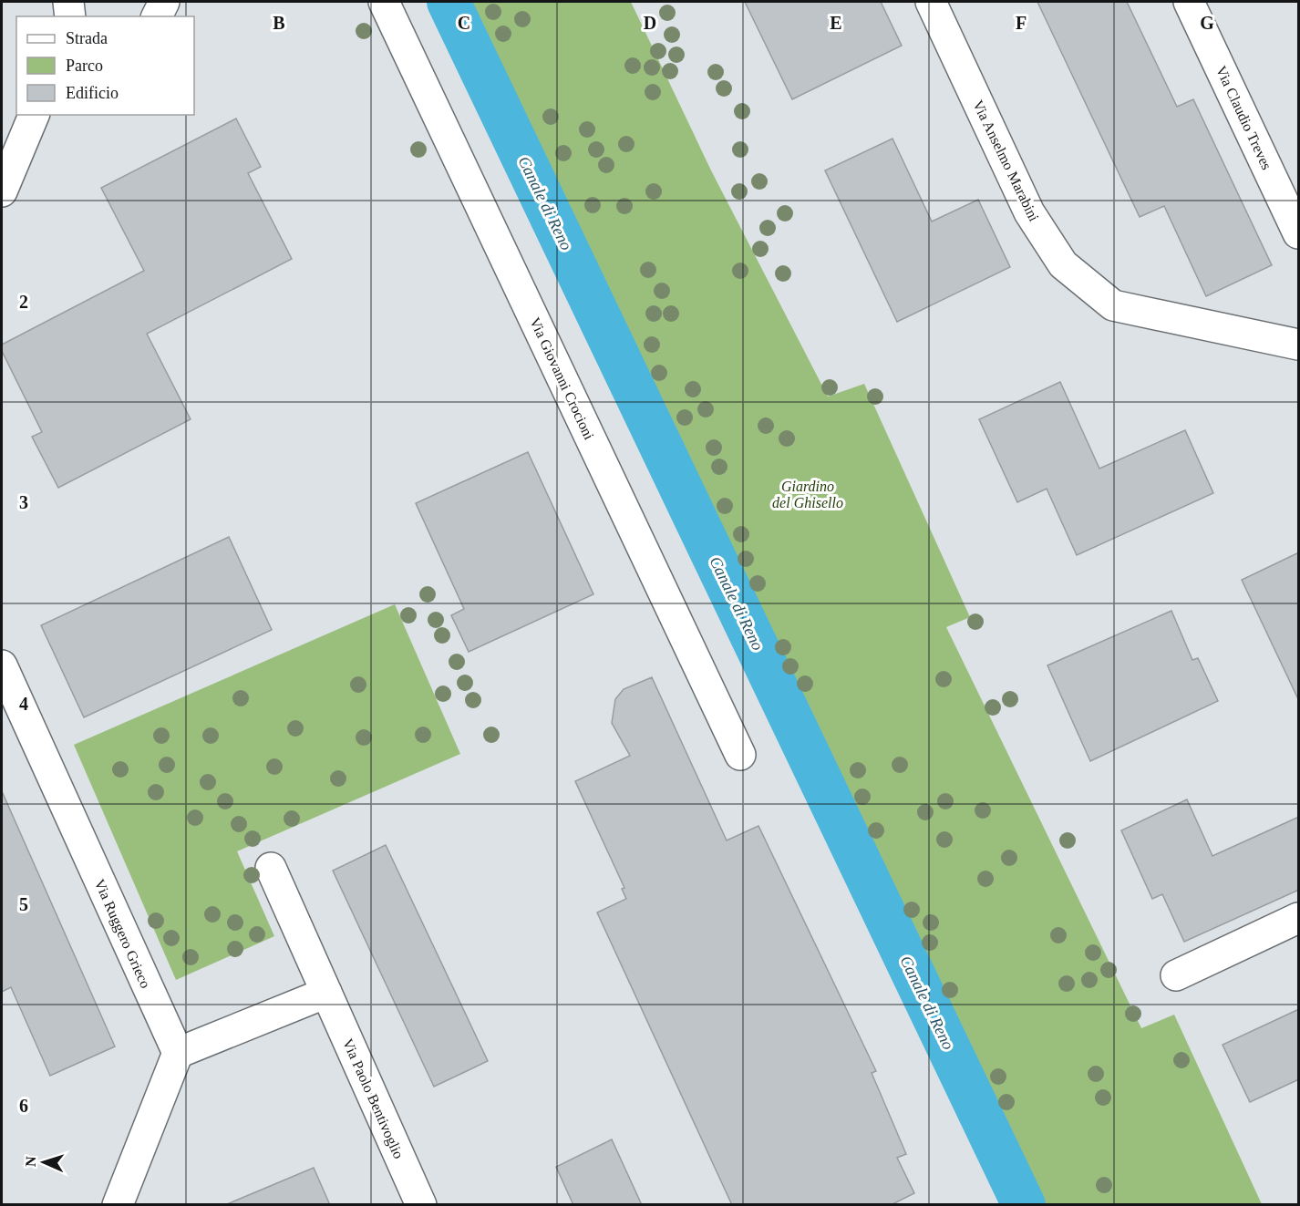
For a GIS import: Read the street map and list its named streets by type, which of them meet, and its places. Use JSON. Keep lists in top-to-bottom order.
{
  "streets": {
    "street": [
      "Via Claudio Treves",
      "Via Anselmo Marabini",
      "Via Giovanni Crocioni",
      "Via Ruggero Grieco",
      "Via Paolo Bentivoglio"
    ]
  },
  "water": ["Canale di Reno"],
  "parks": ["Giardino del Ghisello"],
  "legend": ["Strada", "Parco", "Edificio"],
  "north": "left",
  "grid": {
    "columns": [
      "B",
      "C",
      "D",
      "E",
      "F",
      "G"
    ],
    "rows": [
      "2",
      "3",
      "4",
      "5",
      "6"
    ]
  }
}
